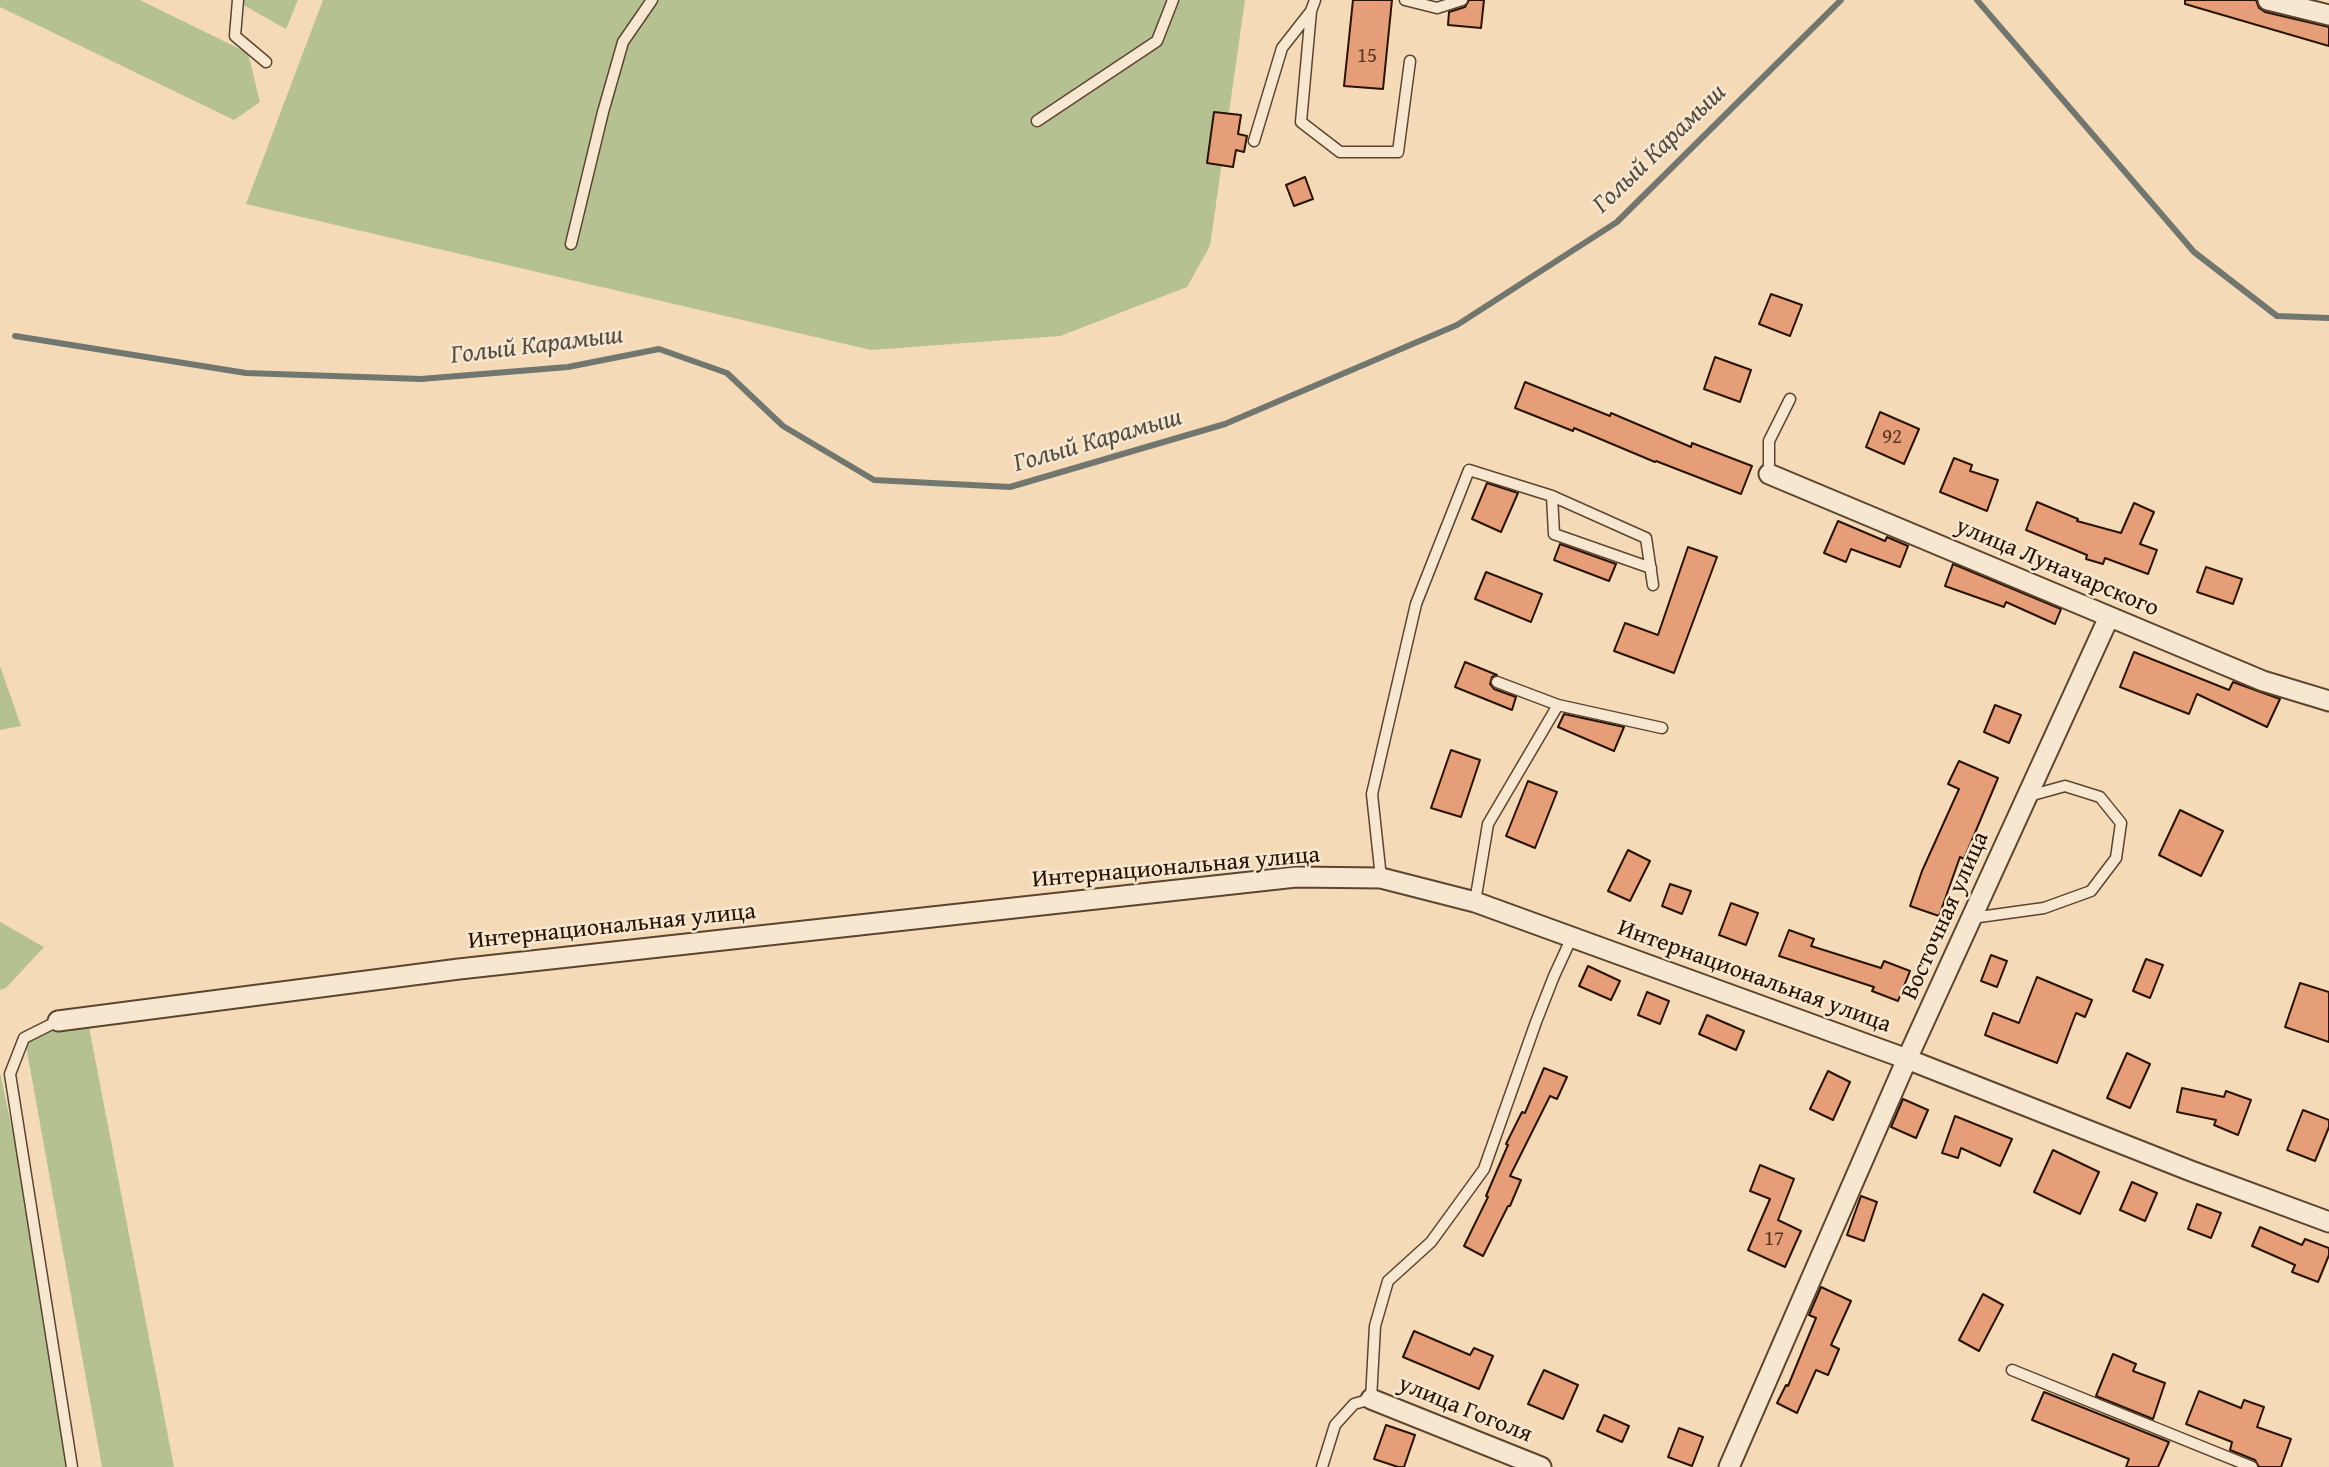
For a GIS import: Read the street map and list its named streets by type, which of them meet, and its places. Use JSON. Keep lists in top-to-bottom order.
{
  "streets": {
    "street": [
      "улица Луначарского",
      "Интернациональная улица",
      "Восточная улица",
      "улица Гоголя"
    ]
  },
  "crossings": [
    ["улица Луначарского", "Восточная улица"],
    ["Интернациональная улица", "Восточная улица"]
  ],
  "water": ["Голый Карамыш"],
  "house_numbers": ["15", "92", "17"]
}
